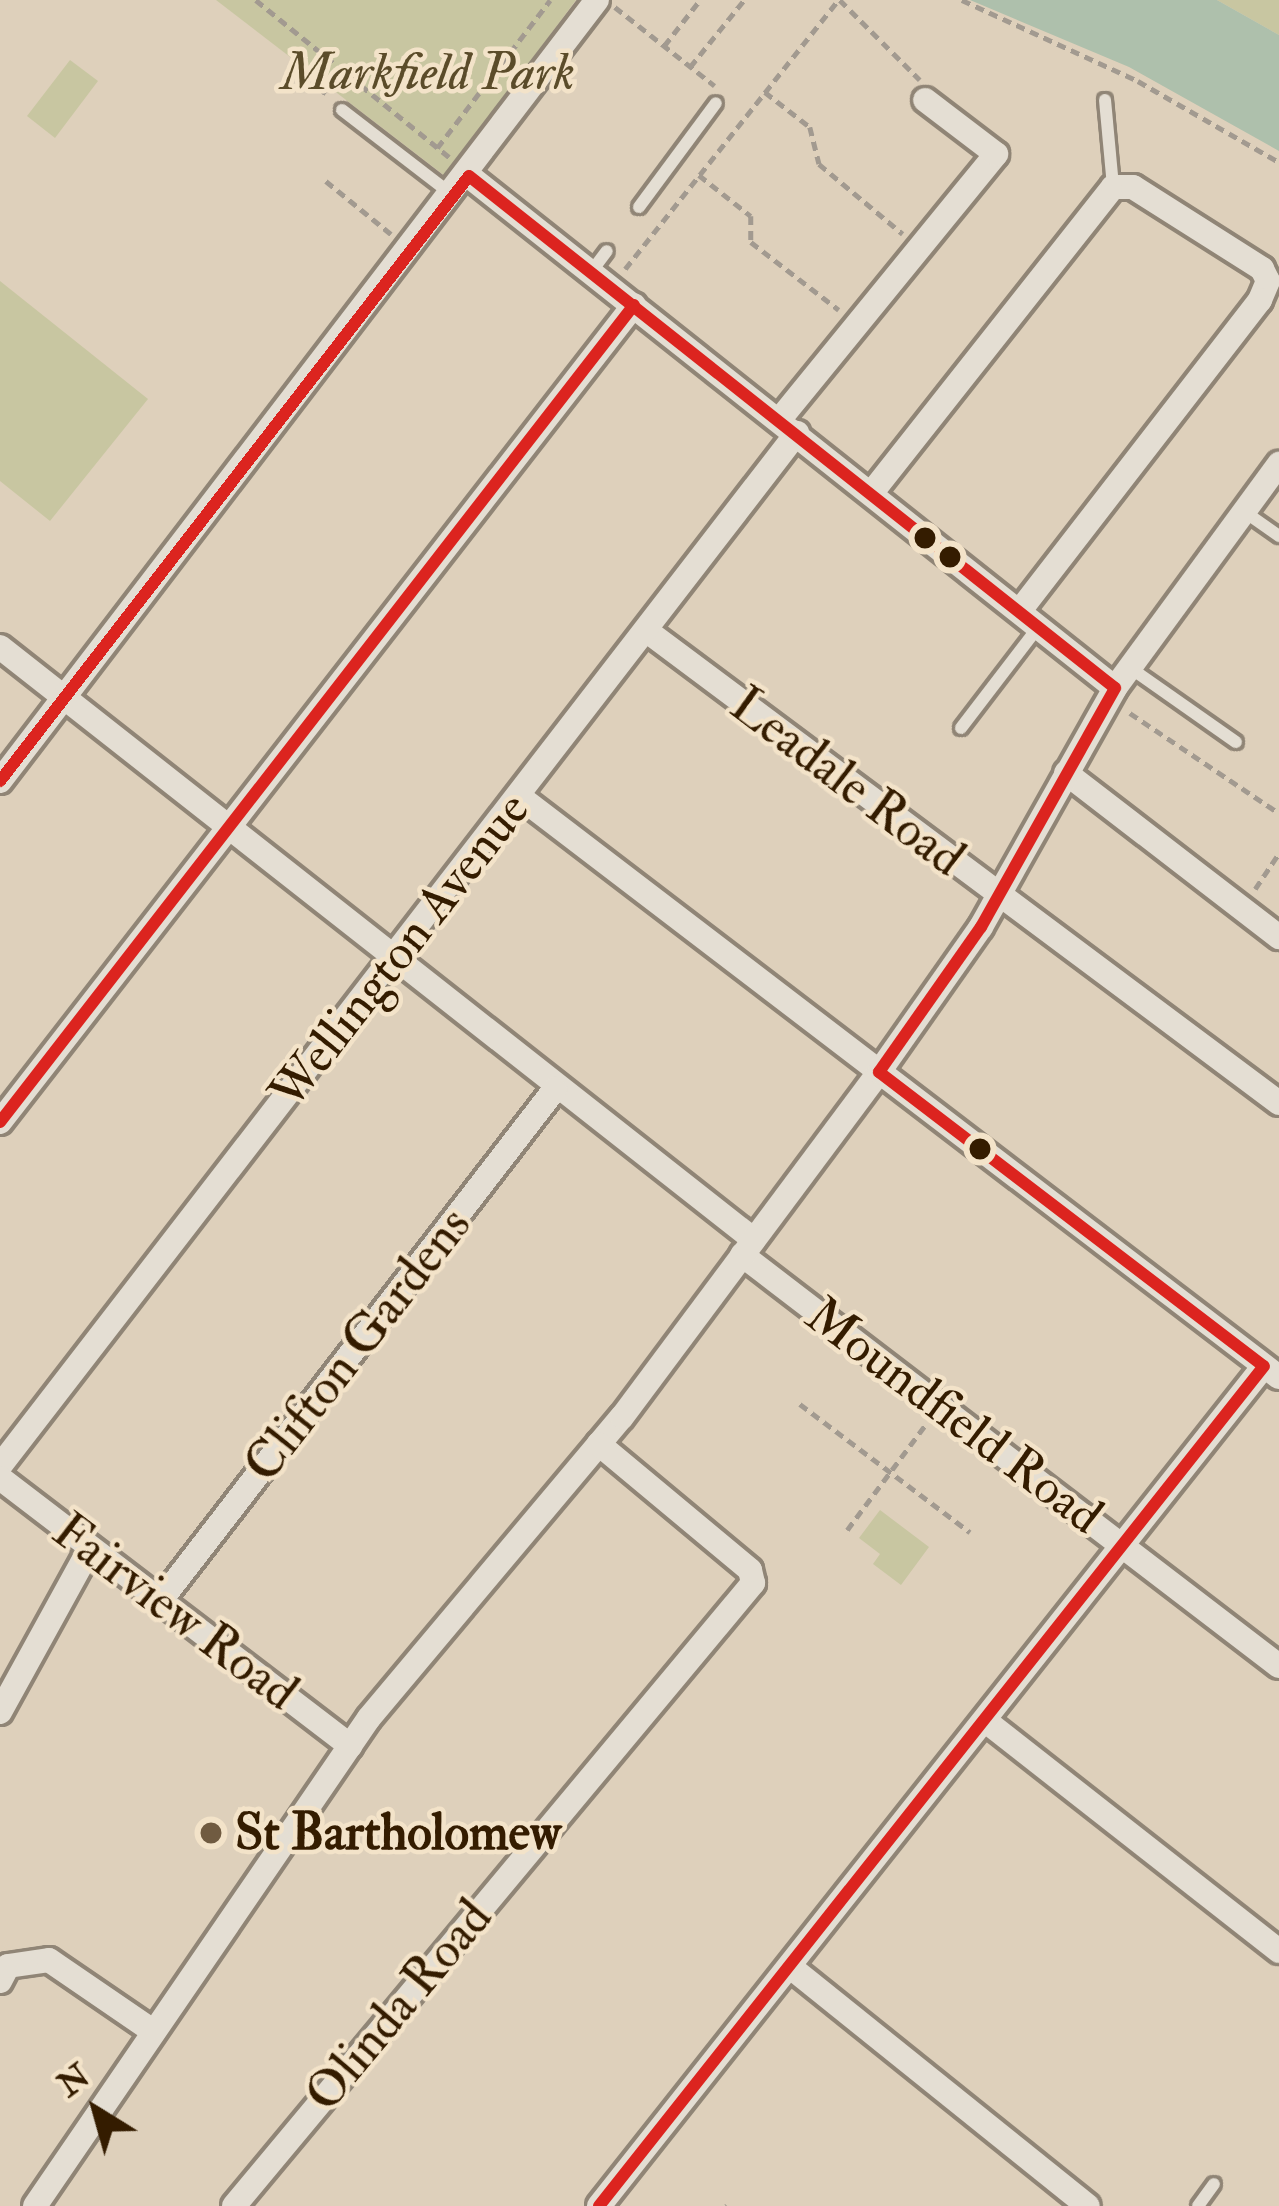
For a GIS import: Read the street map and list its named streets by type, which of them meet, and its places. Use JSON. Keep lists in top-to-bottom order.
{
  "streets": {
    "street": [
      "Leadale Road",
      "Wellington Avenue",
      "Clifton Gardens",
      "Moundfield Road",
      "Fairview Road",
      "Olinda Road"
    ]
  },
  "crossings": [
    ["Leadale Road", "Wellington Avenue"],
    ["Wellington Avenue", "Moundfield Road"],
    ["Clifton Gardens", "Moundfield Road"],
    ["Clifton Gardens", "Fairview Road"]
  ],
  "parks": ["Markfield Park"],
  "places": ["St Bartholomew"],
  "north": "top left"
}
